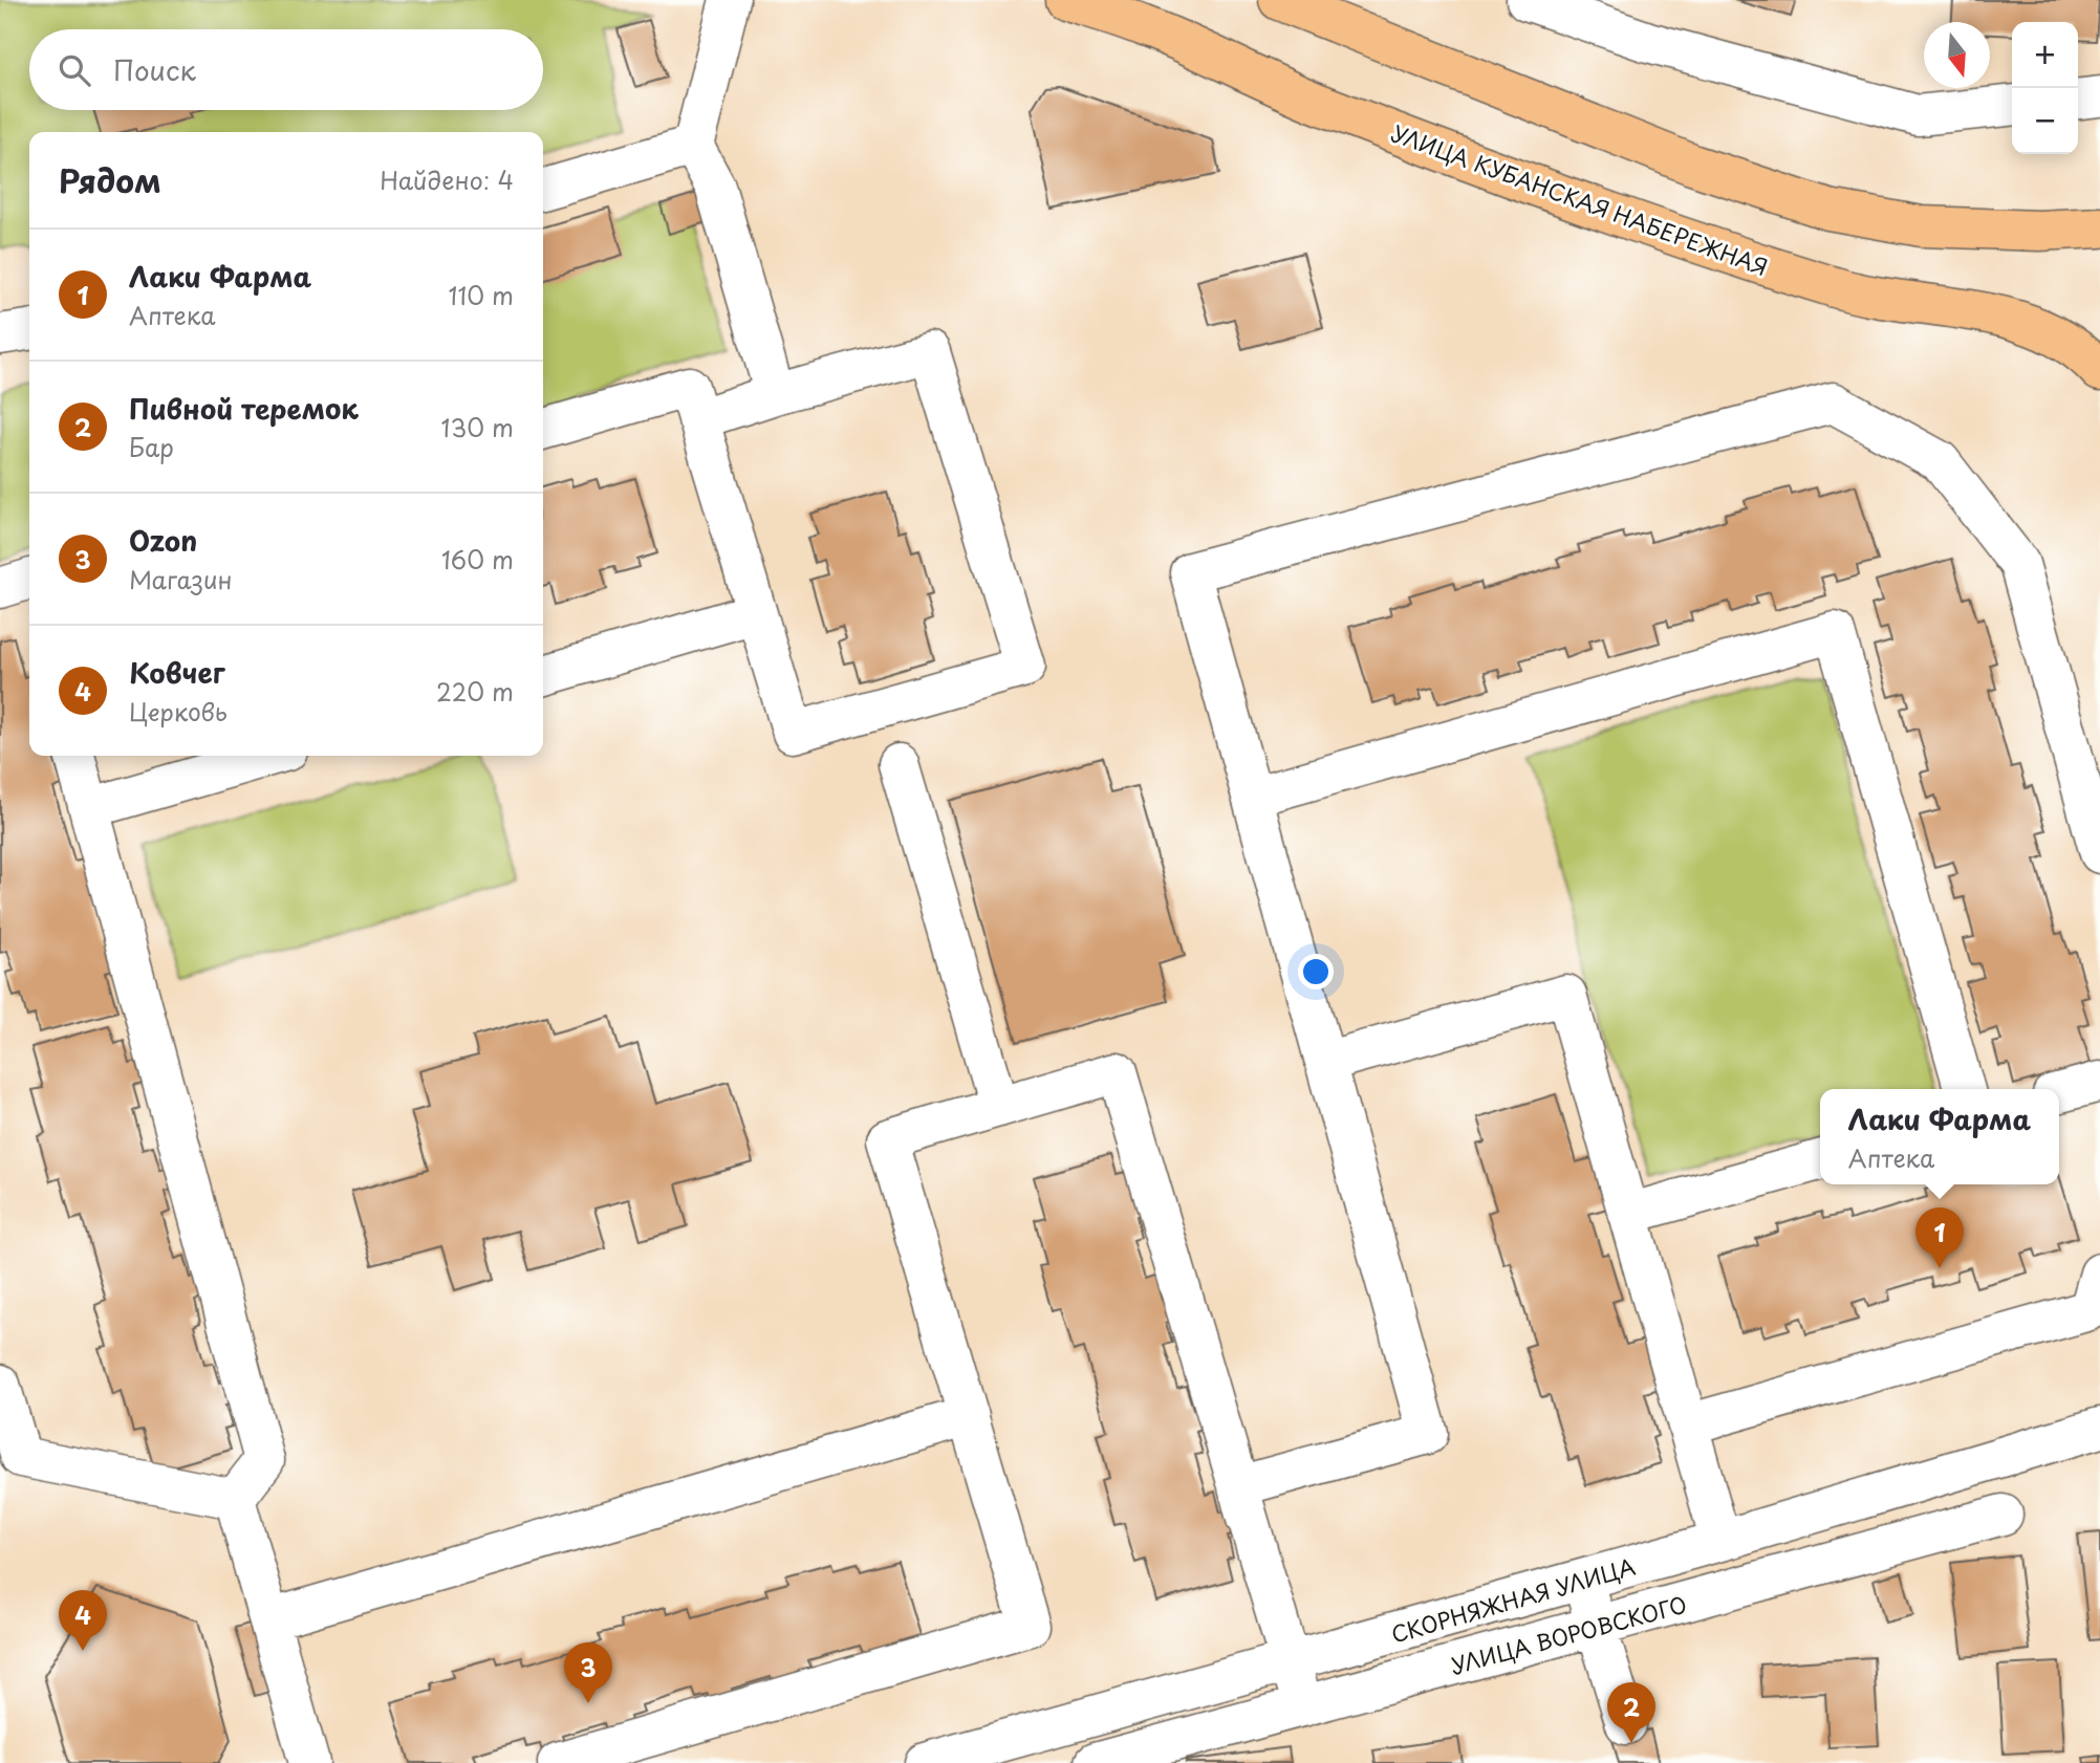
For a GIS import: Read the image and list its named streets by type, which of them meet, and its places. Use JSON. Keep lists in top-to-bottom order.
{
  "streets": {
    "main road": ["УЛИЦА КУБАНСКАЯ НАБЕРЕЖНАЯ"],
    "street": ["СКОРНЯЖНАЯ УЛИЦА", "УЛИЦА ВОРОВСКОГО"]
  },
  "north": "bottom",
  "page": {
    "map_buttons": ["+", "−"],
    "search": "Поиск",
    "heading": ["Рядом", "Найдено: 4"],
    "list": [
      {
        "mark": "1",
        "name": "Лаки Фарма",
        "note": "Аптека",
        "value": "110 m"
      },
      {
        "mark": "2",
        "name": "Пивной теремок",
        "note": "Бар",
        "value": "130 m"
      },
      {
        "mark": "3",
        "name": "Ozon",
        "note": "Магазин",
        "value": "160 m"
      },
      {
        "mark": "4",
        "name": "Ковчег",
        "note": "Церковь",
        "value": "220 m"
      }
    ],
    "popup": ["Лаки Фарма", "Аптека"],
    "pins": [
      "1",
      "4",
      "3",
      "2"
    ]
  }
}
